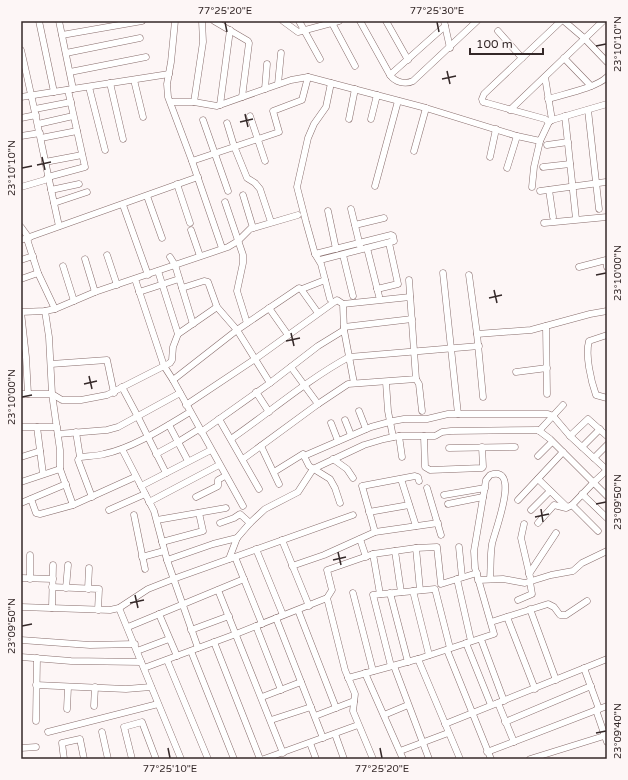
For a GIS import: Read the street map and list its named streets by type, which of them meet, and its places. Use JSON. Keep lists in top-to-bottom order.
{
  "scale_bar": "100 m",
  "coordinates": [
    "77°25'20\"E",
    "77°25'30\"E",
    "23°10'10\"N",
    "23°10'00\"N",
    "23°09'50\"N",
    "23°09'40\"N",
    "77°25'10\"E"
  ]
}
